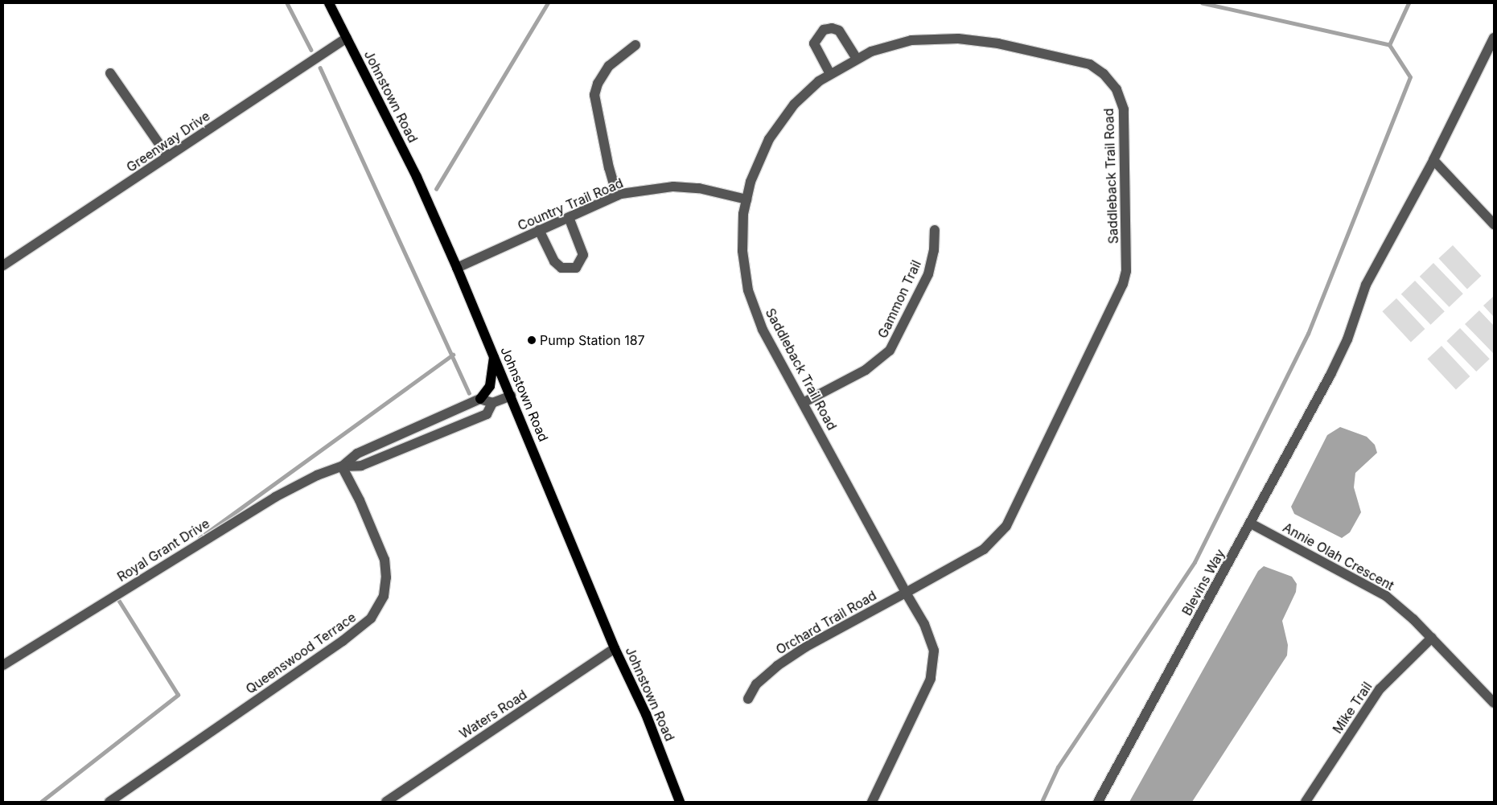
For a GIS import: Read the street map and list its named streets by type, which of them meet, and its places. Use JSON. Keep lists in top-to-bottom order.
{
  "streets": {
    "main road": ["Johnstown Road"],
    "street": [
      "Greenway Drive",
      "Saddleback Trail Road",
      "Country Trail Road",
      "Gammon Trail",
      "Royal Grant Drive",
      "Annie Olah Crescent",
      "Blevins Way",
      "Orchard Trail Road",
      "Queenswood Terrace",
      "Mike Trail",
      "Waters Road"
    ]
  },
  "crossings": [
    ["Johnstown Road", "Greenway Drive"],
    ["Johnstown Road", "Country Trail Road"],
    ["Johnstown Road", "Royal Grant Drive"],
    ["Johnstown Road", "Waters Road"],
    ["Saddleback Trail Road", "Country Trail Road"],
    ["Saddleback Trail Road", "Gammon Trail"],
    ["Saddleback Trail Road", "Orchard Trail Road"],
    ["Royal Grant Drive", "Queenswood Terrace"],
    ["Annie Olah Crescent", "Blevins Way"],
    ["Annie Olah Crescent", "Mike Trail"]
  ],
  "places": ["Pump Station 187"]
}
